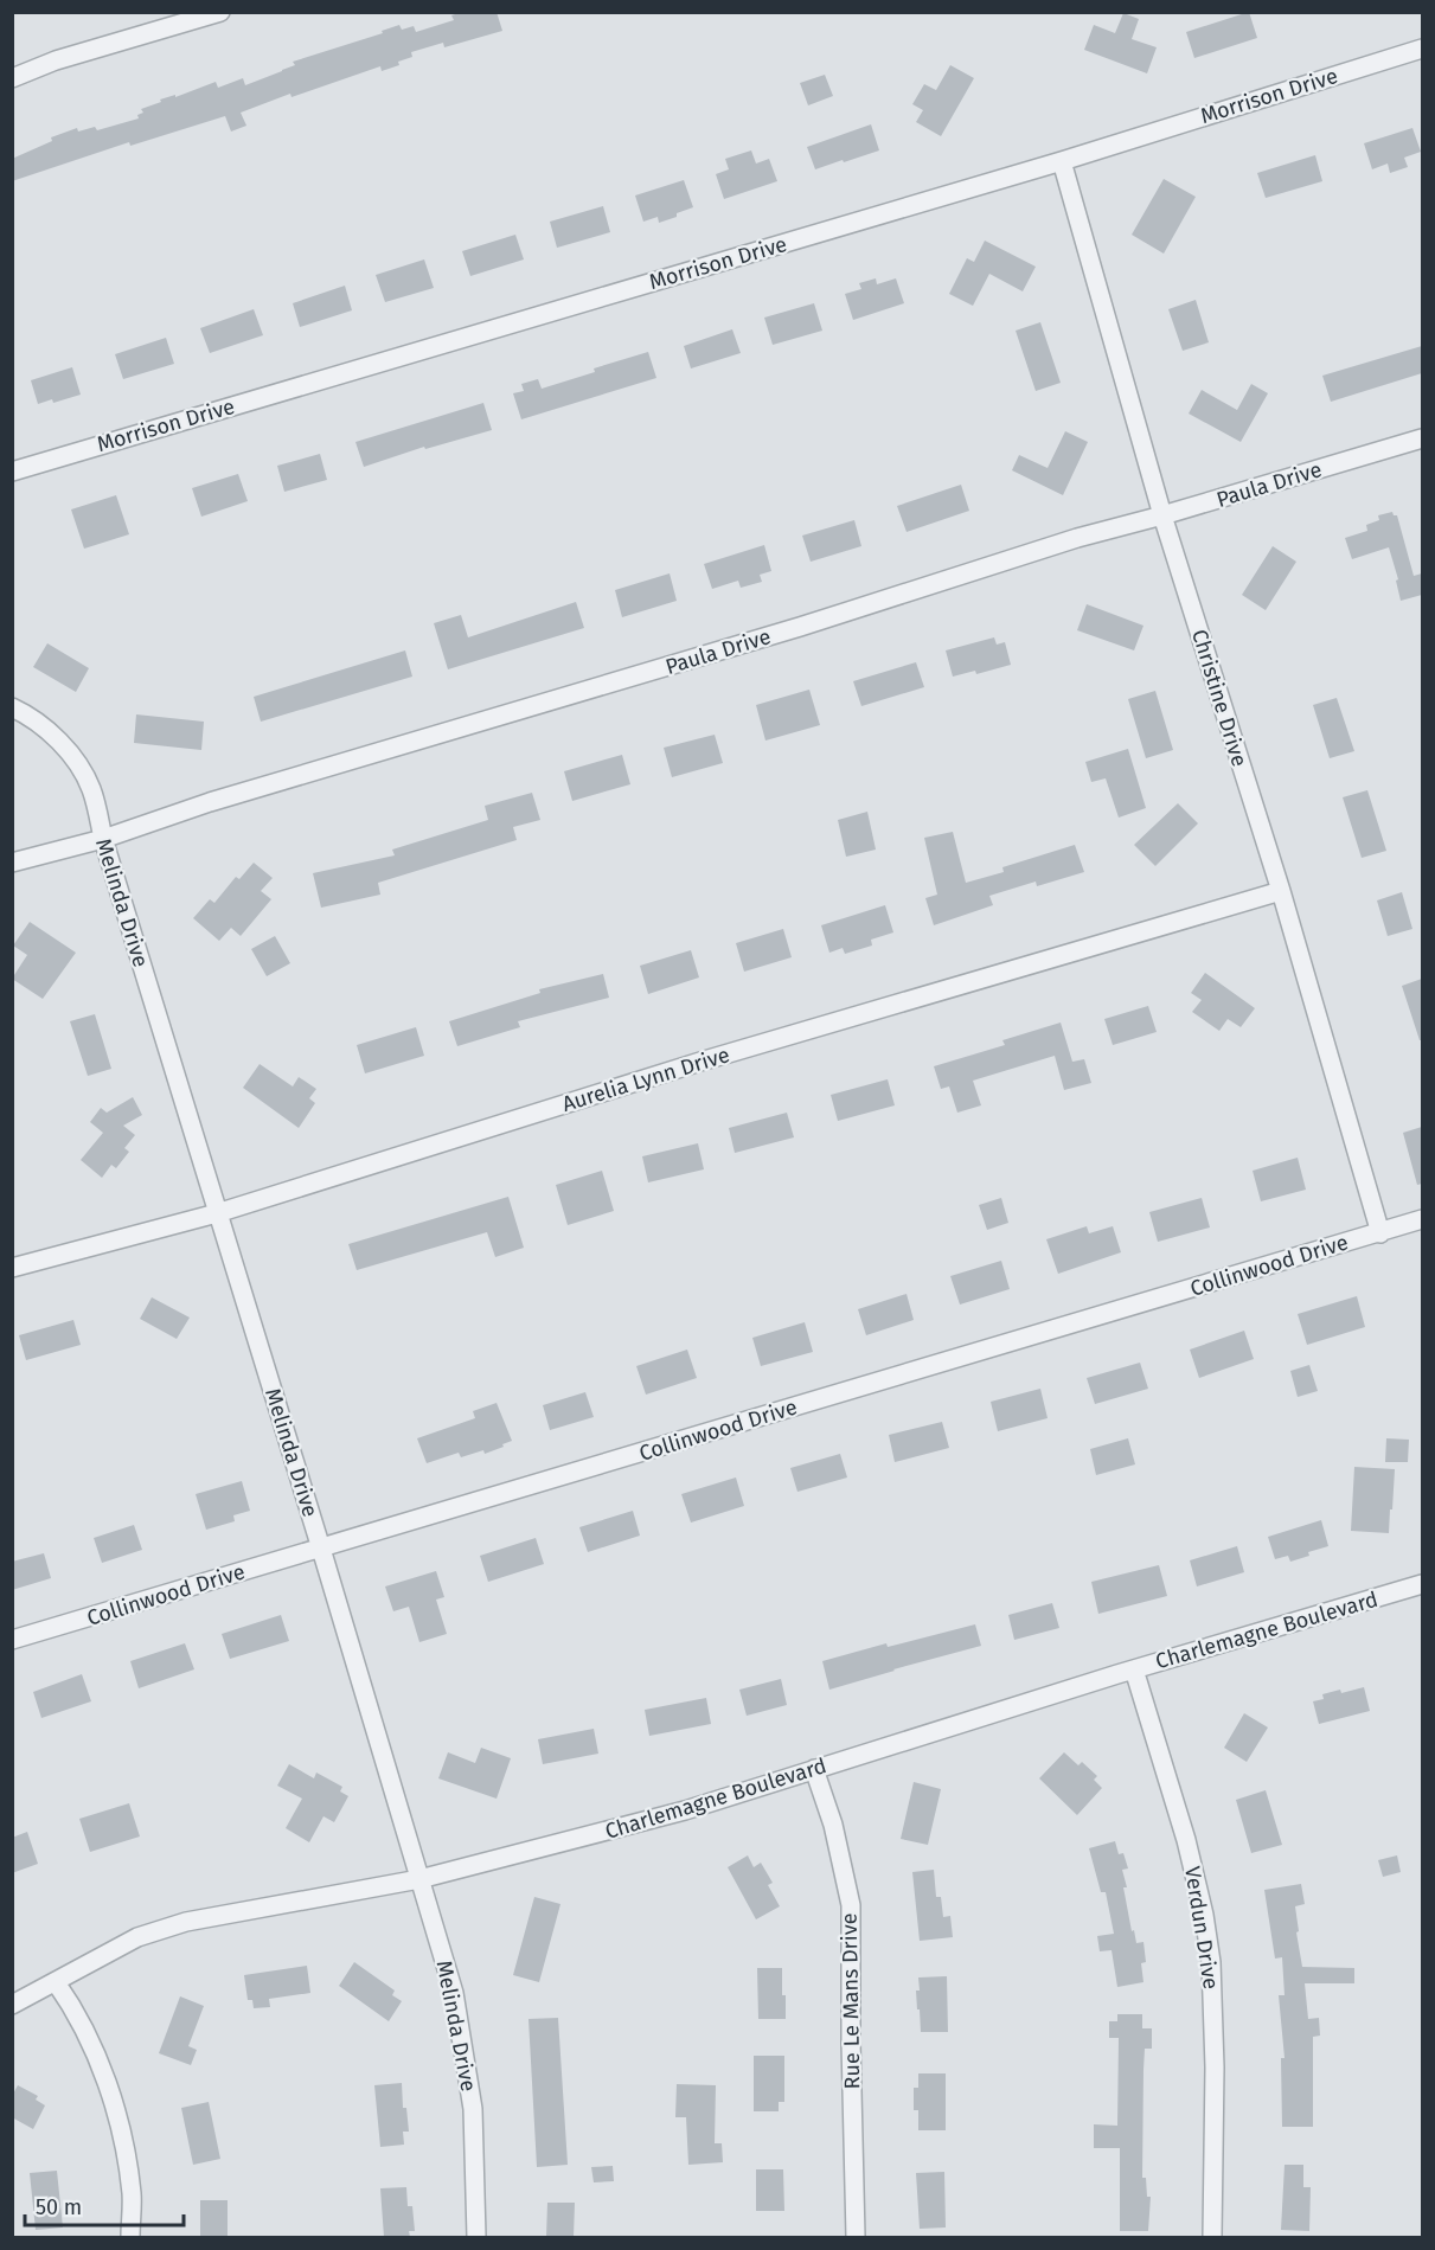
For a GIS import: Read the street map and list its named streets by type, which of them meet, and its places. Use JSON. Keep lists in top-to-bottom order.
{
  "streets": {
    "street": [
      "Morrison Drive",
      "Paula Drive",
      "Christine Drive",
      "Melinda Drive",
      "Aurelia Lynn Drive",
      "Collinwood Drive",
      "Charlemagne Boulevard",
      "Verdun Drive",
      "Rue Le Mans Drive"
    ]
  },
  "crossings": [
    ["Morrison Drive", "Christine Drive"],
    ["Paula Drive", "Christine Drive"],
    ["Paula Drive", "Melinda Drive"],
    ["Christine Drive", "Aurelia Lynn Drive"],
    ["Christine Drive", "Collinwood Drive"],
    ["Melinda Drive", "Aurelia Lynn Drive"],
    ["Melinda Drive", "Collinwood Drive"],
    ["Melinda Drive", "Charlemagne Boulevard"],
    ["Charlemagne Boulevard", "Verdun Drive"],
    ["Charlemagne Boulevard", "Rue Le Mans Drive"]
  ],
  "scale_bar": "50 m"
}
